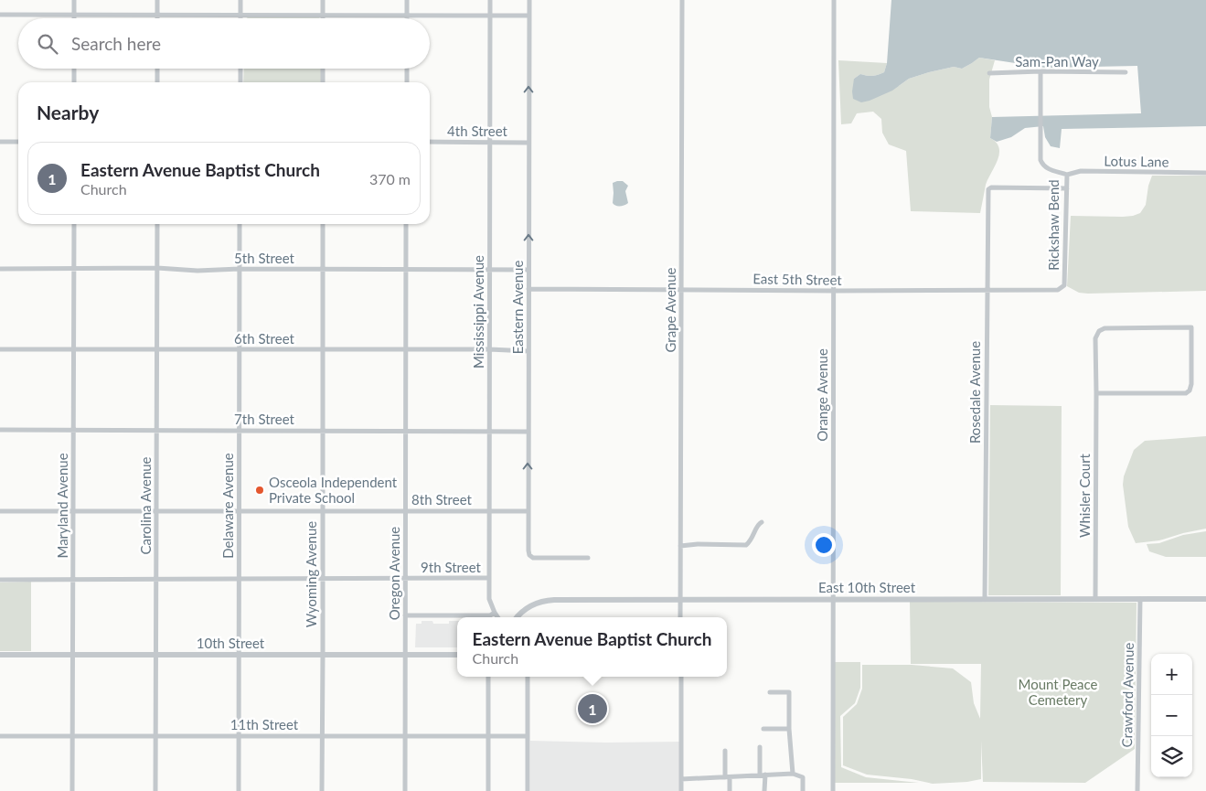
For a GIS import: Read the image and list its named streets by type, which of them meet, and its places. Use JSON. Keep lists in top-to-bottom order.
{
  "streets": {
    "street": [
      "Sam-Pan Way",
      "4th Street",
      "Lotus Lane",
      "Rickshaw Bend",
      "5th Street",
      "East 5th Street",
      "Eastern Avenue",
      "Grape Avenue",
      "Mississippi Avenue",
      "6th Street",
      "Rosedale Avenue",
      "Orange Avenue",
      "7th Street",
      "Whisler Court",
      "8th Street",
      "Maryland Avenue",
      "Carolina Avenue",
      "Delaware Avenue",
      "9th Street",
      "Oregon Avenue",
      "Wyoming Avenue",
      "East 10th Street",
      "10th Street",
      "Crawford Avenue",
      "11th Street"
    ]
  },
  "crossings": [
    ["Sam-Pan Way", "Rickshaw Bend"],
    ["4th Street", "Eastern Avenue"],
    ["4th Street", "Mississippi Avenue"],
    ["Lotus Lane", "Rickshaw Bend"],
    ["Rickshaw Bend", "East 5th Street"],
    ["Rickshaw Bend", "Rosedale Avenue"],
    ["5th Street", "Eastern Avenue"],
    ["5th Street", "Mississippi Avenue"],
    ["5th Street", "Maryland Avenue"],
    ["5th Street", "Carolina Avenue"],
    ["5th Street", "Delaware Avenue"],
    ["5th Street", "Oregon Avenue"],
    ["5th Street", "Wyoming Avenue"],
    ["East 5th Street", "Eastern Avenue"],
    ["East 5th Street", "Grape Avenue"],
    ["East 5th Street", "Rosedale Avenue"],
    ["East 5th Street", "Orange Avenue"],
    ["Eastern Avenue", "6th Street"],
    ["Eastern Avenue", "7th Street"],
    ["Eastern Avenue", "8th Street"],
    ["Grape Avenue", "East 10th Street"],
    ["Mississippi Avenue", "6th Street"],
    ["Mississippi Avenue", "7th Street"],
    ["Mississippi Avenue", "8th Street"],
    ["Mississippi Avenue", "9th Street"],
    ["6th Street", "Maryland Avenue"],
    ["6th Street", "Carolina Avenue"],
    ["6th Street", "Delaware Avenue"],
    ["6th Street", "Oregon Avenue"],
    ["6th Street", "Wyoming Avenue"],
    ["Rosedale Avenue", "East 10th Street"],
    ["Orange Avenue", "East 10th Street"],
    ["7th Street", "Maryland Avenue"],
    ["7th Street", "Carolina Avenue"],
    ["7th Street", "Delaware Avenue"],
    ["7th Street", "Oregon Avenue"],
    ["7th Street", "Wyoming Avenue"],
    ["Whisler Court", "East 10th Street"],
    ["8th Street", "Maryland Avenue"],
    ["8th Street", "Carolina Avenue"],
    ["8th Street", "Delaware Avenue"],
    ["8th Street", "Oregon Avenue"],
    ["8th Street", "Wyoming Avenue"],
    ["Maryland Avenue", "9th Street"],
    ["Maryland Avenue", "10th Street"],
    ["Maryland Avenue", "11th Street"],
    ["Carolina Avenue", "9th Street"],
    ["Carolina Avenue", "10th Street"],
    ["Carolina Avenue", "11th Street"],
    ["Delaware Avenue", "9th Street"],
    ["Delaware Avenue", "10th Street"],
    ["Delaware Avenue", "11th Street"],
    ["9th Street", "Oregon Avenue"],
    ["9th Street", "Wyoming Avenue"],
    ["Oregon Avenue", "10th Street"],
    ["Oregon Avenue", "11th Street"],
    ["Wyoming Avenue", "10th Street"],
    ["Wyoming Avenue", "11th Street"],
    ["East 10th Street", "Crawford Avenue"]
  ],
  "one_way": ["Eastern Avenue"],
  "parks": ["Mount Peace Cemetery"],
  "places": ["Osceola Independent Private School"],
  "page": {
    "search": "Search here",
    "heading": "Nearby",
    "list": [
      {
        "mark": "1",
        "name": "Eastern Avenue Baptist Church",
        "note": "Church",
        "value": "370 m"
      }
    ],
    "popup": ["Eastern Avenue Baptist Church", "Church"],
    "map_buttons": ["+", "−"],
    "pins": "1"
  }
}
